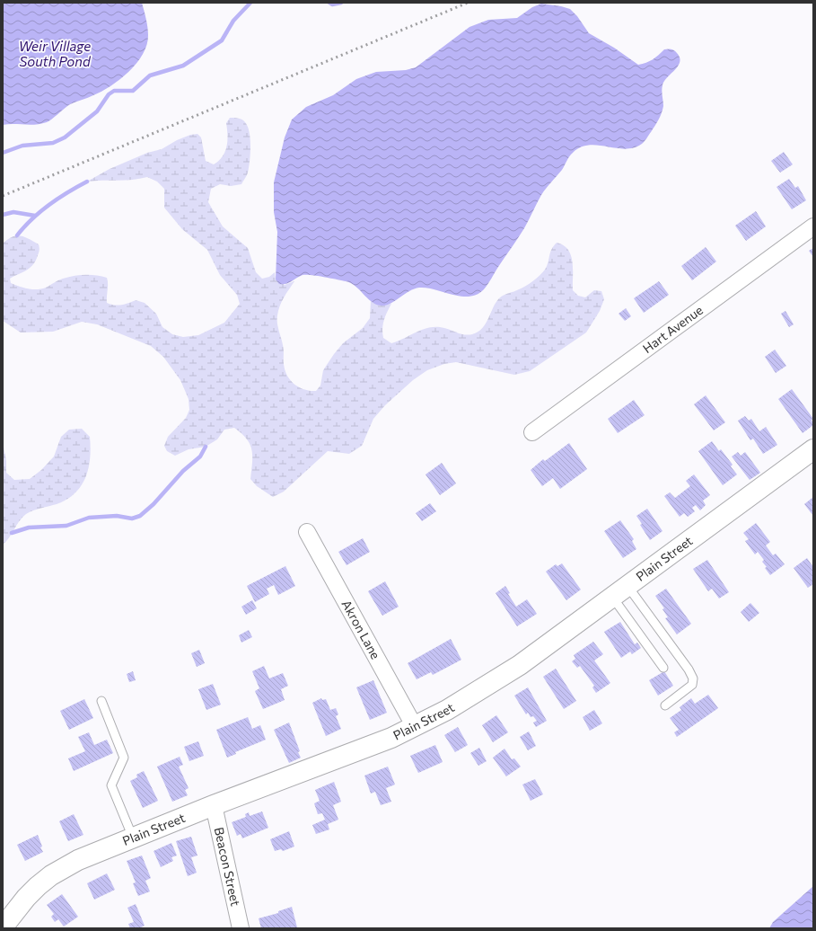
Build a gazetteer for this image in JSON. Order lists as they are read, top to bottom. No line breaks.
{"streets":{"main road":["Plain Street"],"street":["Hart Avenue","Akron Lane","Beacon Street"]},"crossings":[["Plain Street","Akron Lane"],["Plain Street","Beacon Street"]],"water":["Weir Village South Pond"]}
